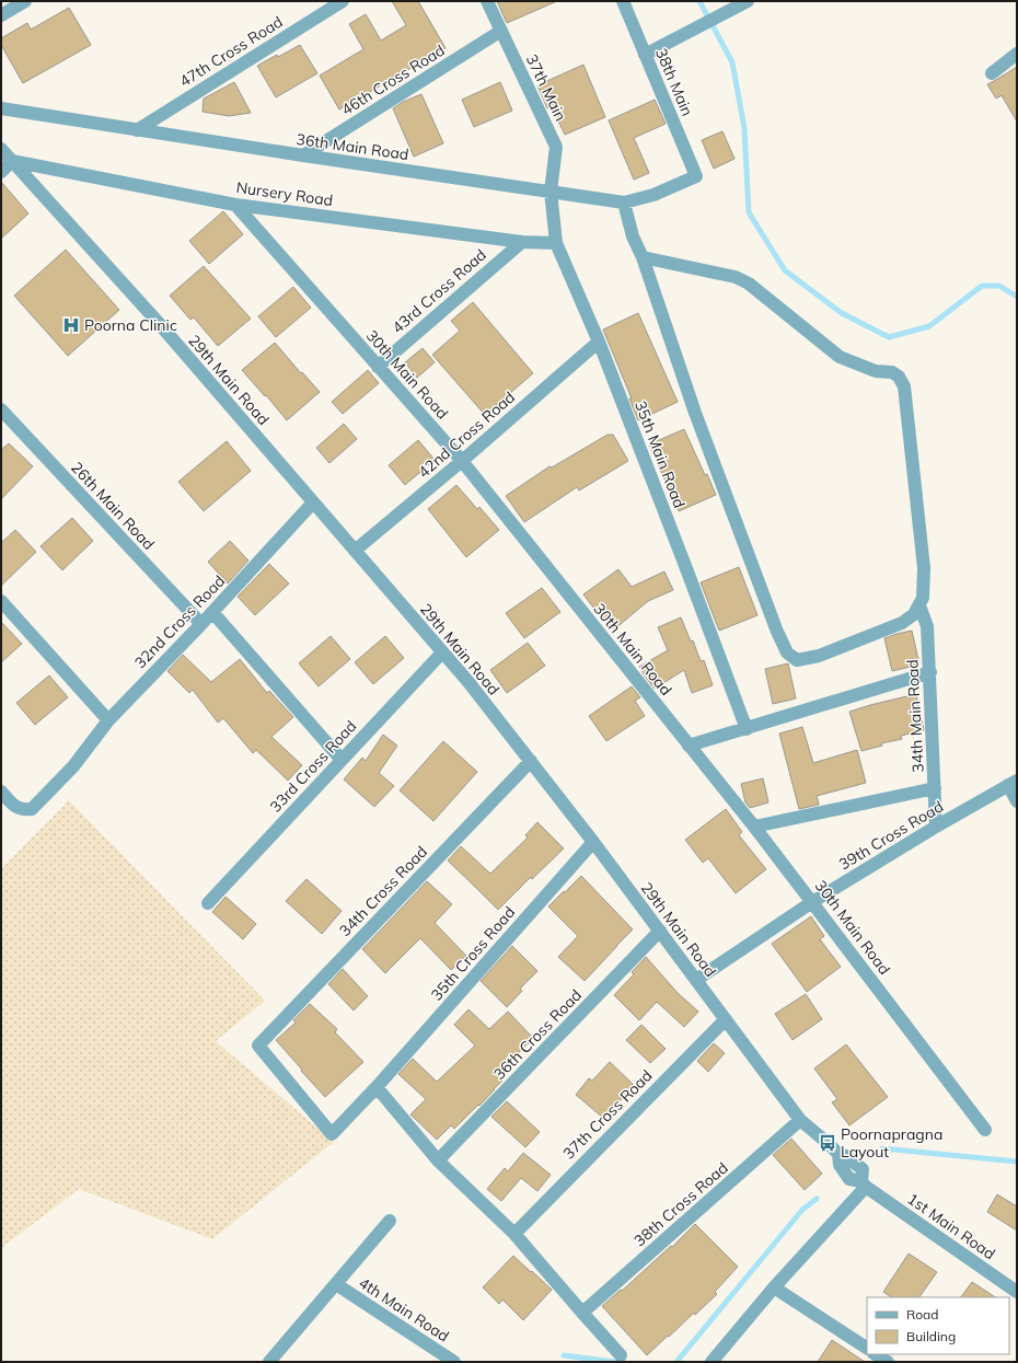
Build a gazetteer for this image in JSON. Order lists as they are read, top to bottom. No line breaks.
{"streets":{"street":["47th Cross Road","46th Cross Road","38th Main","37th Main","36th Main Road","Nursery Road","43rd Cross Road","30th Main Road","29th Main Road","42nd Cross Road","35th Main Road","26th Main Road","32nd Cross Road","34th Main Road","33rd Cross Road","39th Cross Road","34th Cross Road","35th Cross Road","36th Cross Road","37th Cross Road","38th Cross Road","1st Main Road","4th Main Road"]},"crossings":[["47th Cross Road","36th Main Road"],["46th Cross Road","37th Main"],["46th Cross Road","36th Main Road"],["38th Main","36th Main Road"],["37th Main","36th Main Road"],["37th Main","35th Main Road"],["36th Main Road","35th Main Road"],["Nursery Road","43rd Cross Road"],["Nursery Road","30th Main Road"],["Nursery Road","29th Main Road"],["Nursery Road","35th Main Road"],["43rd Cross Road","30th Main Road"],["30th Main Road","42nd Cross Road"],["30th Main Road","39th Cross Road"],["29th Main Road","42nd Cross Road"],["29th Main Road","32nd Cross Road"],["29th Main Road","33rd Cross Road"],["29th Main Road","39th Cross Road"],["29th Main Road","34th Cross Road"],["29th Main Road","35th Cross Road"],["29th Main Road","36th Cross Road"],["29th Main Road","37th Cross Road"],["29th Main Road","38th Cross Road"],["29th Main Road","1st Main Road"],["42nd Cross Road","35th Main Road"],["26th Main Road","32nd Cross Road"],["34th Main Road","39th Cross Road"],["34th Cross Road","35th Cross Road"]],"places":{"hospital":["Poorna Clinic"],"bus stop":["Poornapragna Layout"]},"legend":["Road","Building"]}
